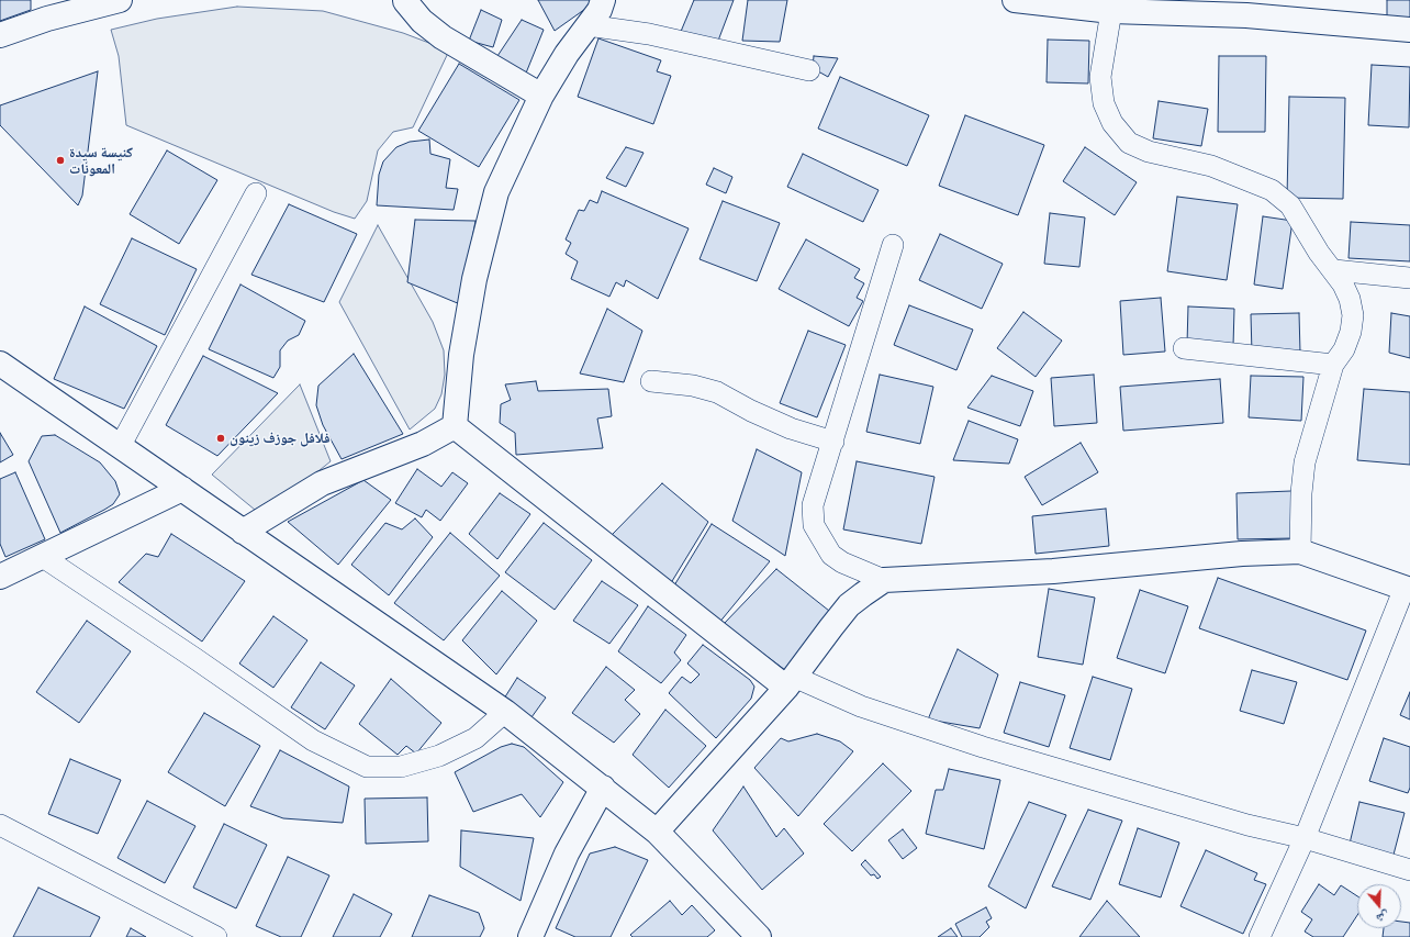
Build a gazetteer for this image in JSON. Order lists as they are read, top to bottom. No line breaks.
{"places":["كنيسة سيدة المعونات","فلافل جوزف زينون"],"north":"bottom"}
